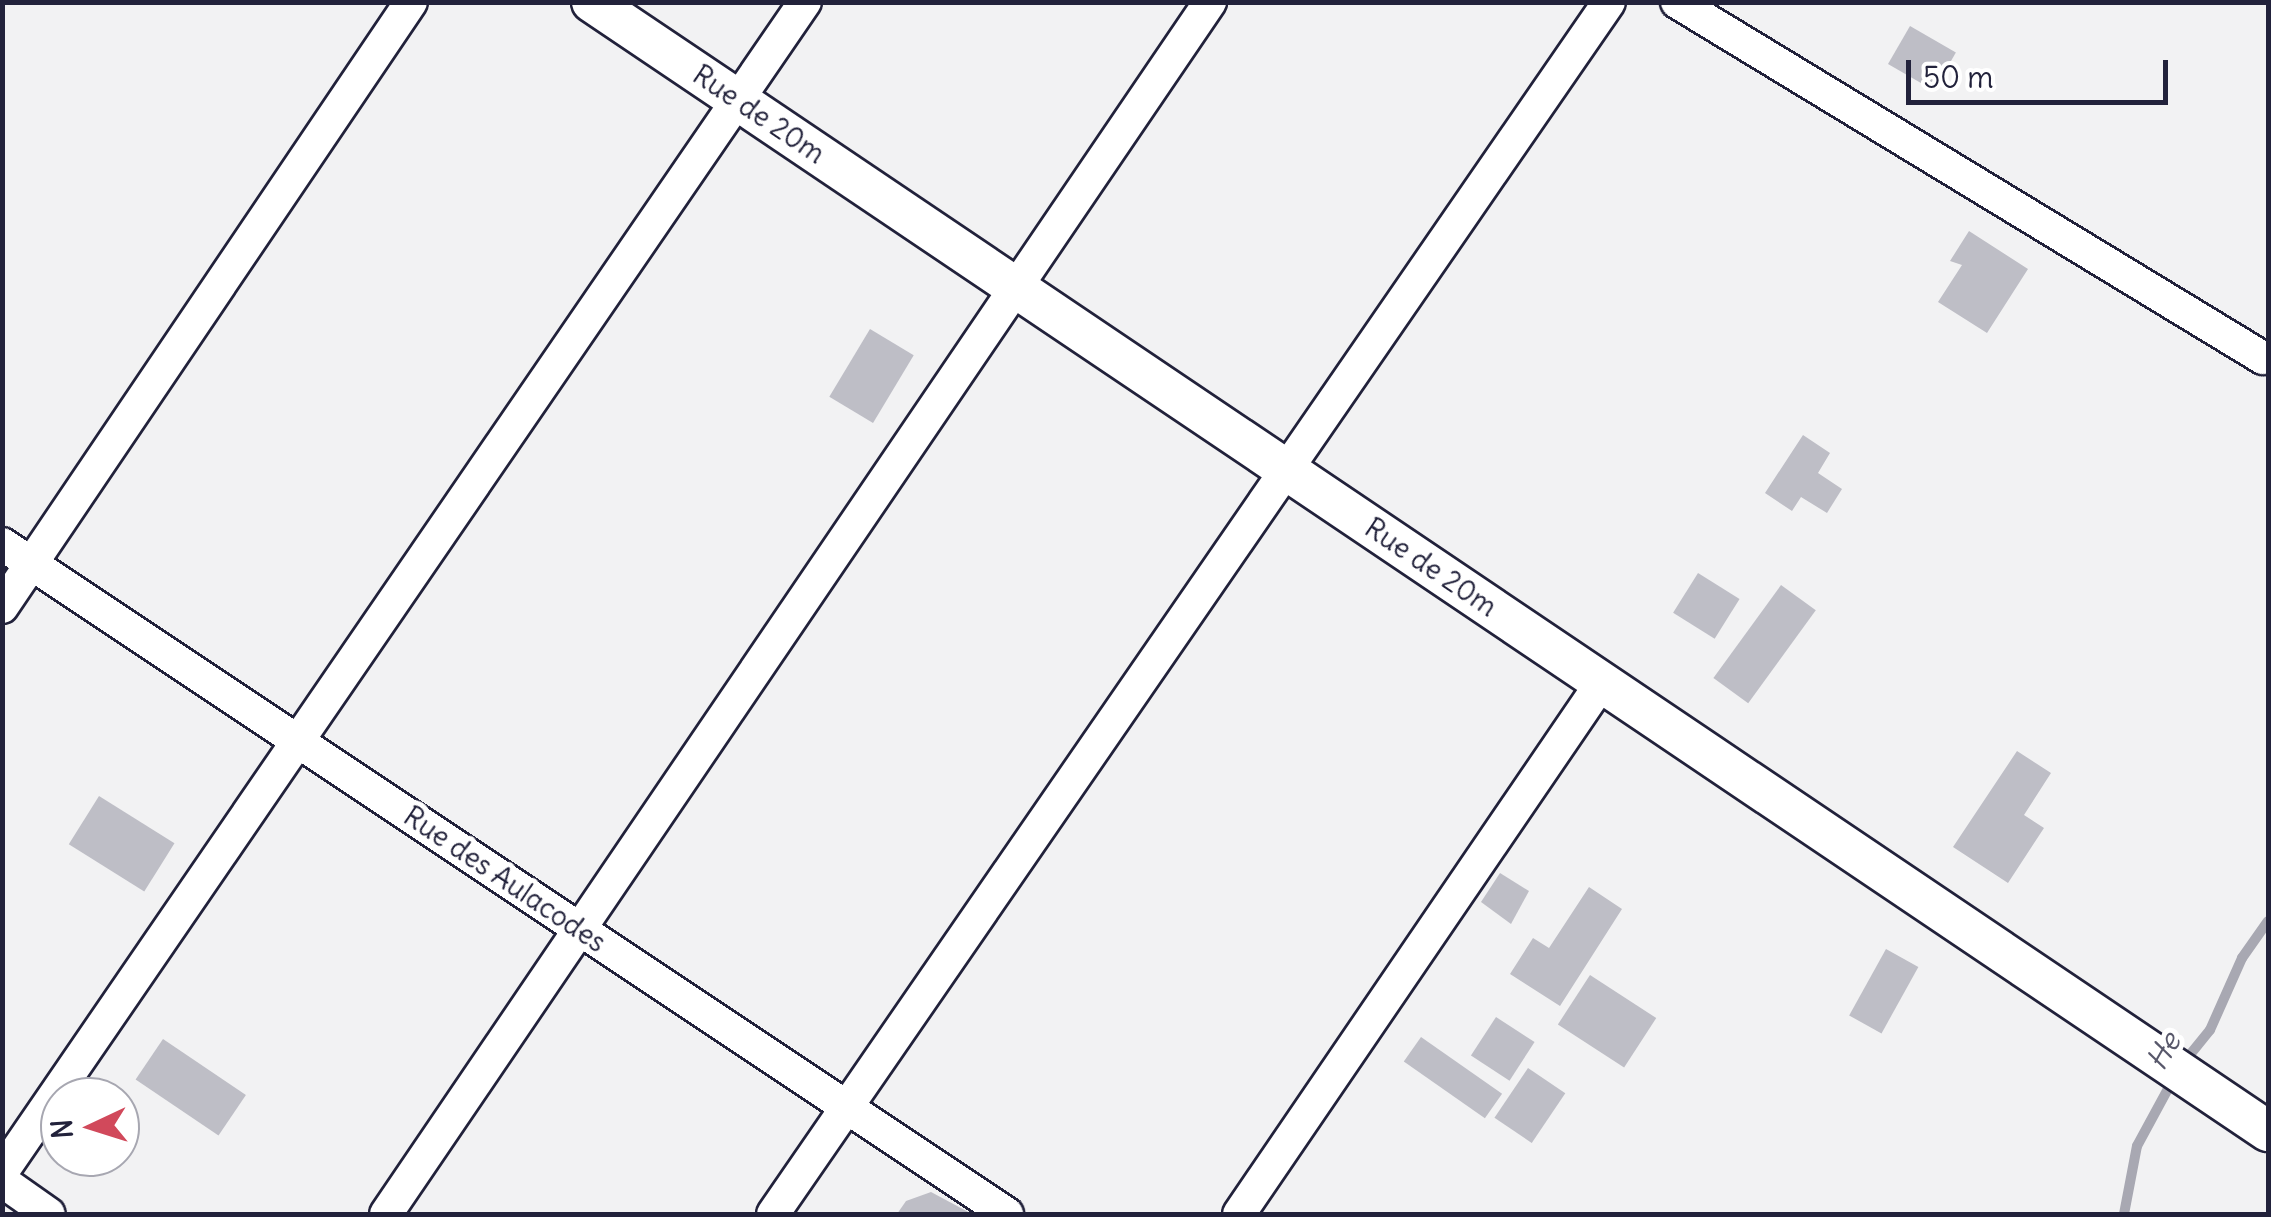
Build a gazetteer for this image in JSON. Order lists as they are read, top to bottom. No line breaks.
{"streets":{"street":["Rue de 20m","Rue des Aulacodes"]},"water":["He"],"scale_bar":"50 m","north":"left"}
